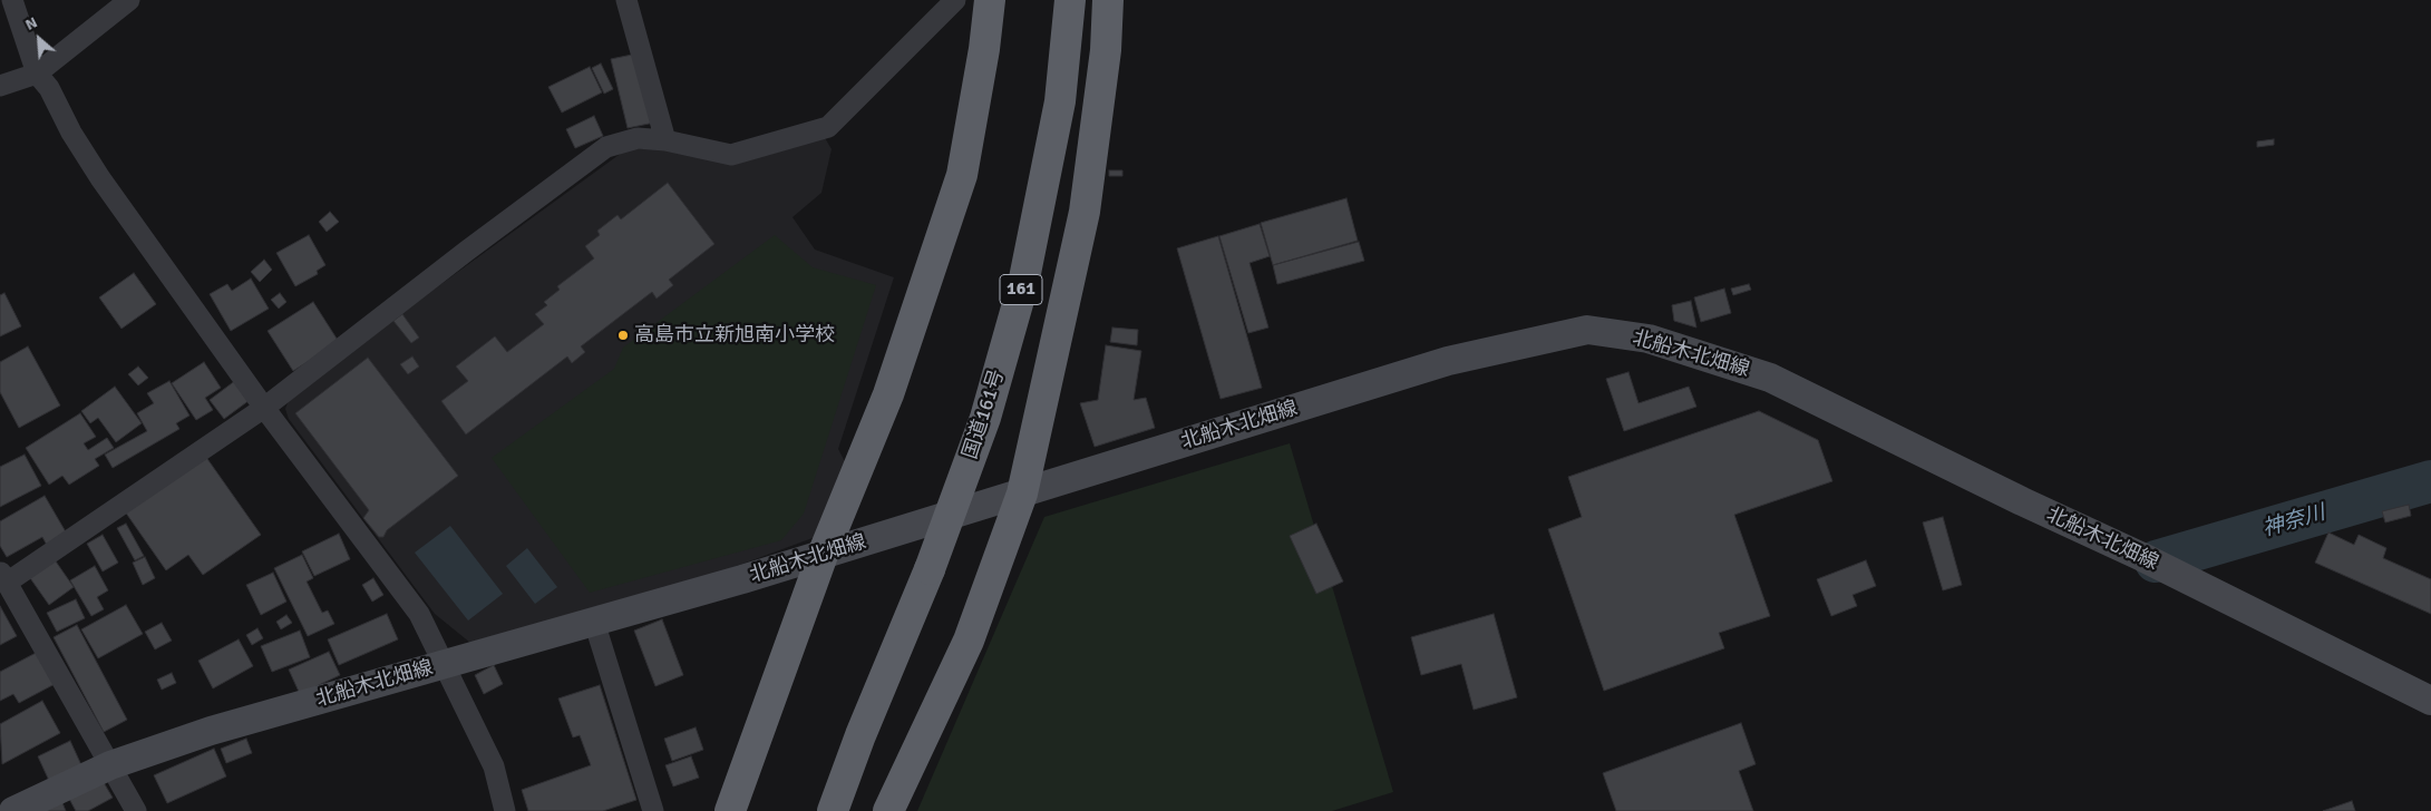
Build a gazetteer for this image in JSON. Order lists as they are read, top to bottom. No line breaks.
{"streets":{"highway":["161","国道161号"],"main road":["北船木北畑線"]},"water":["神奈川"],"places":["高島市立新旭南小学校"],"north":"top left"}
